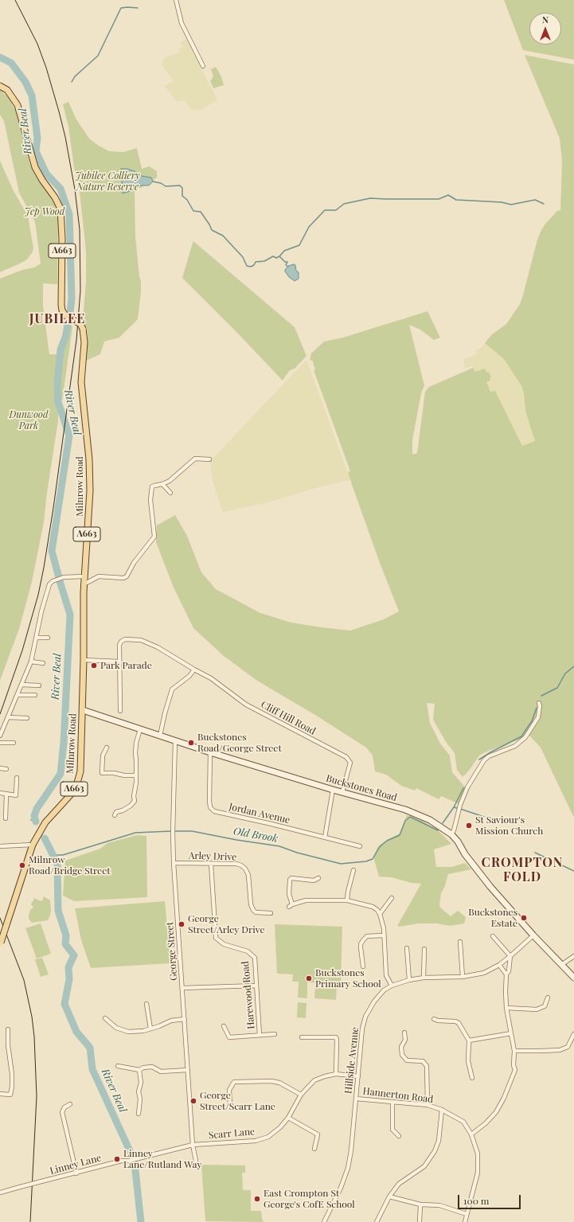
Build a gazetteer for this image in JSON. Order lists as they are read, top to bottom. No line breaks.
{"streets":{"main road":["A663","Milnrow Road","Buckstones Road"],"street":["Cliff Hill Road","Jordan Avenue","Arley Drive","George Street","Harewood Road","Hillside Avenue","Hannerton Road","Scarr Lane","Linney Lane"]},"crossings":[["Milnrow Road","Buckstones Road"],["Cliff Hill Road","Buckstones Road"],["Buckstones Road","Jordan Avenue"],["Buckstones Road","George Street"],["Buckstones Road","Hillside Avenue"],["Arley Drive","George Street"],["Arley Drive","Harewood Road"],["George Street","Scarr Lane"],["George Street","Linney Lane"],["Hillside Avenue","Hannerton Road"],["Hillside Avenue","Scarr Lane"],["Scarr Lane","Linney Lane"]],"districts":["JUBILEE","CROMPTON FOLD"],"water":["River Beal","Old Brook"],"parks":["Jubilee Colliery Nature Reserve","Jep Wood","Dunwood Park"],"places":["Park Parade","Buckstones Road/George Street","St Saviour's Mission Church","Milnrow Road/Bridge Street","Buckstones Estate","George Street/Arley Drive","Buckstones Primary School","George Street/Scarr Lane","Linney Lane/Rutland Way","East Crompton St George's CofE School"],"scale_bar":"100 m","north":"top"}
